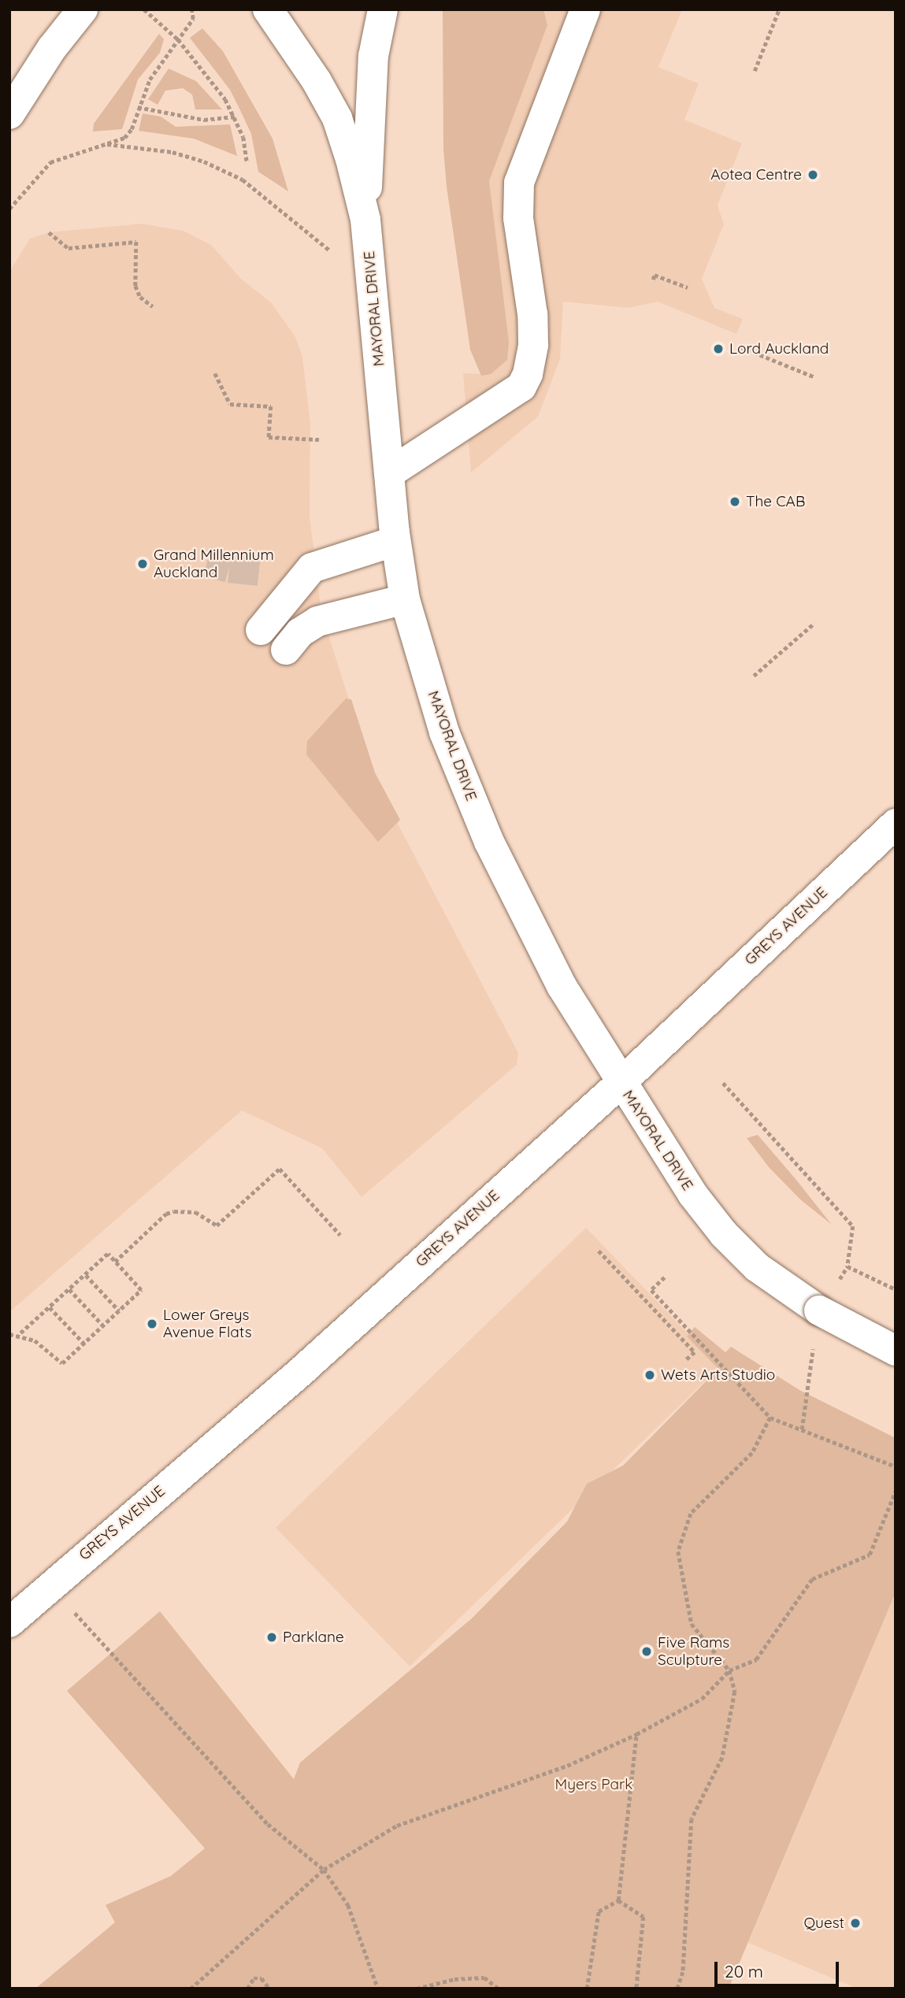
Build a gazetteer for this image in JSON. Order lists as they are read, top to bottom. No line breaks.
{"streets":{"main road":["MAYORAL DRIVE","GREYS AVENUE"]},"crossings":[["MAYORAL DRIVE","GREYS AVENUE"]],"parks":["Myers Park"],"places":["Aotea Centre","Lord Auckland","The CAB","Grand Millennium Auckland","Lower Greys Avenue Flats","Wets Arts Studio","Parklane","Five Rams Sculpture","Quest"],"scale_bar":"20 m"}
